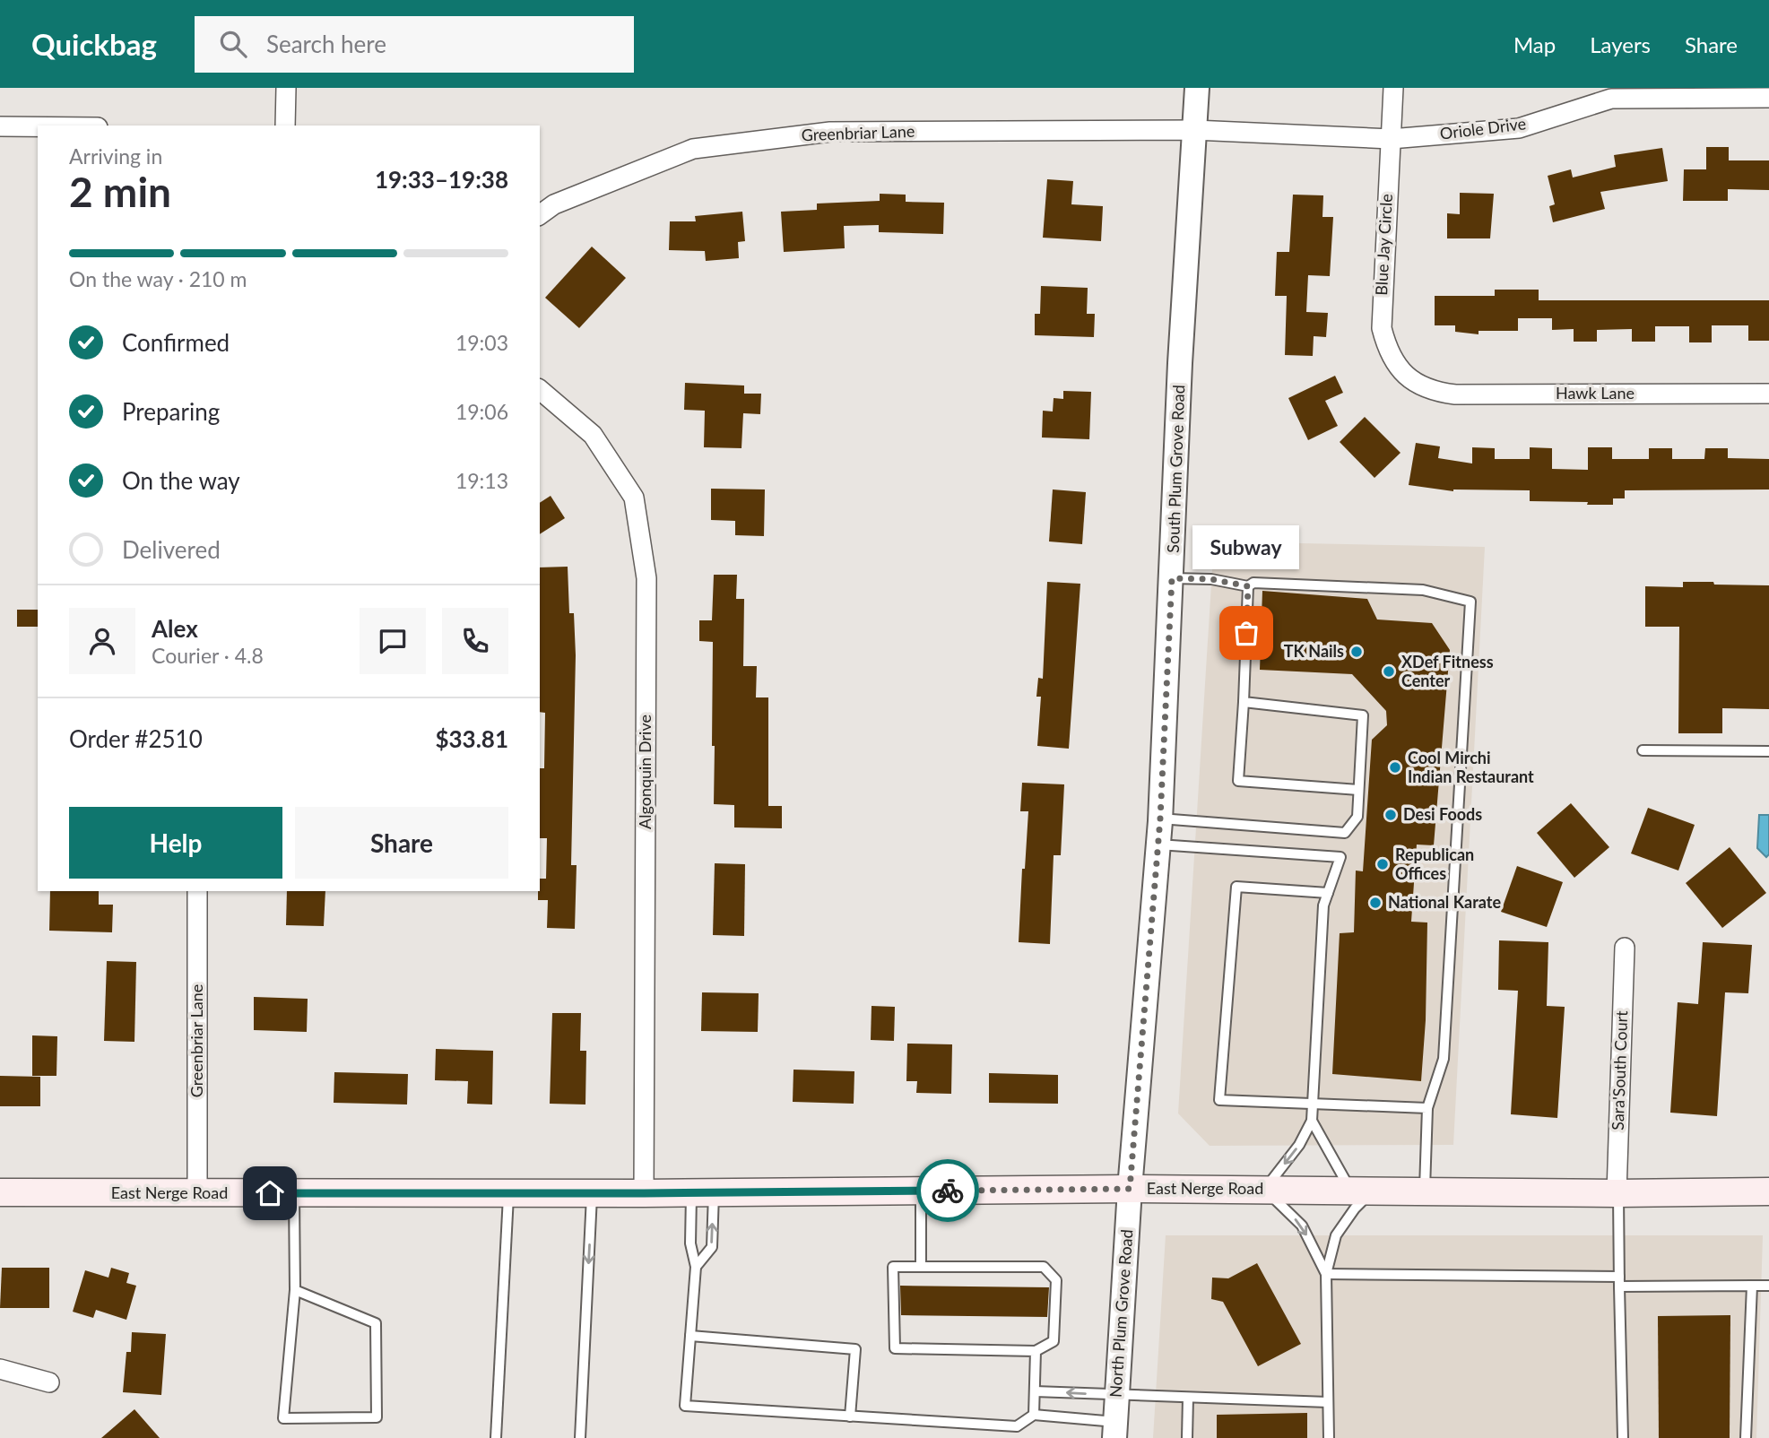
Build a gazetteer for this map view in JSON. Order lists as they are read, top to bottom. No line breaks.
{"streets":{"main road":["East Nerge Road"],"street":["Oriole Drive","Greenbriar Lane","Blue Jay Circle","Hawk Lane","South Plum Grove Road","Algonquin Drive","Sara'South Court","North Plum Grove Road"]},"crossings":[["Oriole Drive","Greenbriar Lane"],["Oriole Drive","Blue Jay Circle"],["Oriole Drive","South Plum Grove Road"],["Greenbriar Lane","South Plum Grove Road"],["Greenbriar Lane","East Nerge Road"],["Blue Jay Circle","Hawk Lane"],["South Plum Grove Road","East Nerge Road"],["South Plum Grove Road","North Plum Grove Road"],["Algonquin Drive","East Nerge Road"],["Sara'South Court","East Nerge Road"],["East Nerge Road","North Plum Grove Road"]],"places":["Subway","TK Nails","XDef Fitness Center","Cool Mirchi Indian Restaurant","Desi Foods","Republican Offices","National Karate"],"page":{"header":"Quickbag","search":"Search here","nav":["Map","Layers","Share"],"heading":["2 min","Arriving in","19:33–19:38"],"panel":["Alex","Courier · 4.8","Order #2510","$33.81"],"bar":"On the way · 210 m","list":[["Confirmed","19:03"],["Preparing","19:06"],["On the way","19:13"],"Delivered"],"bubble":"Subway","buttons":["Help","Share"]}}
